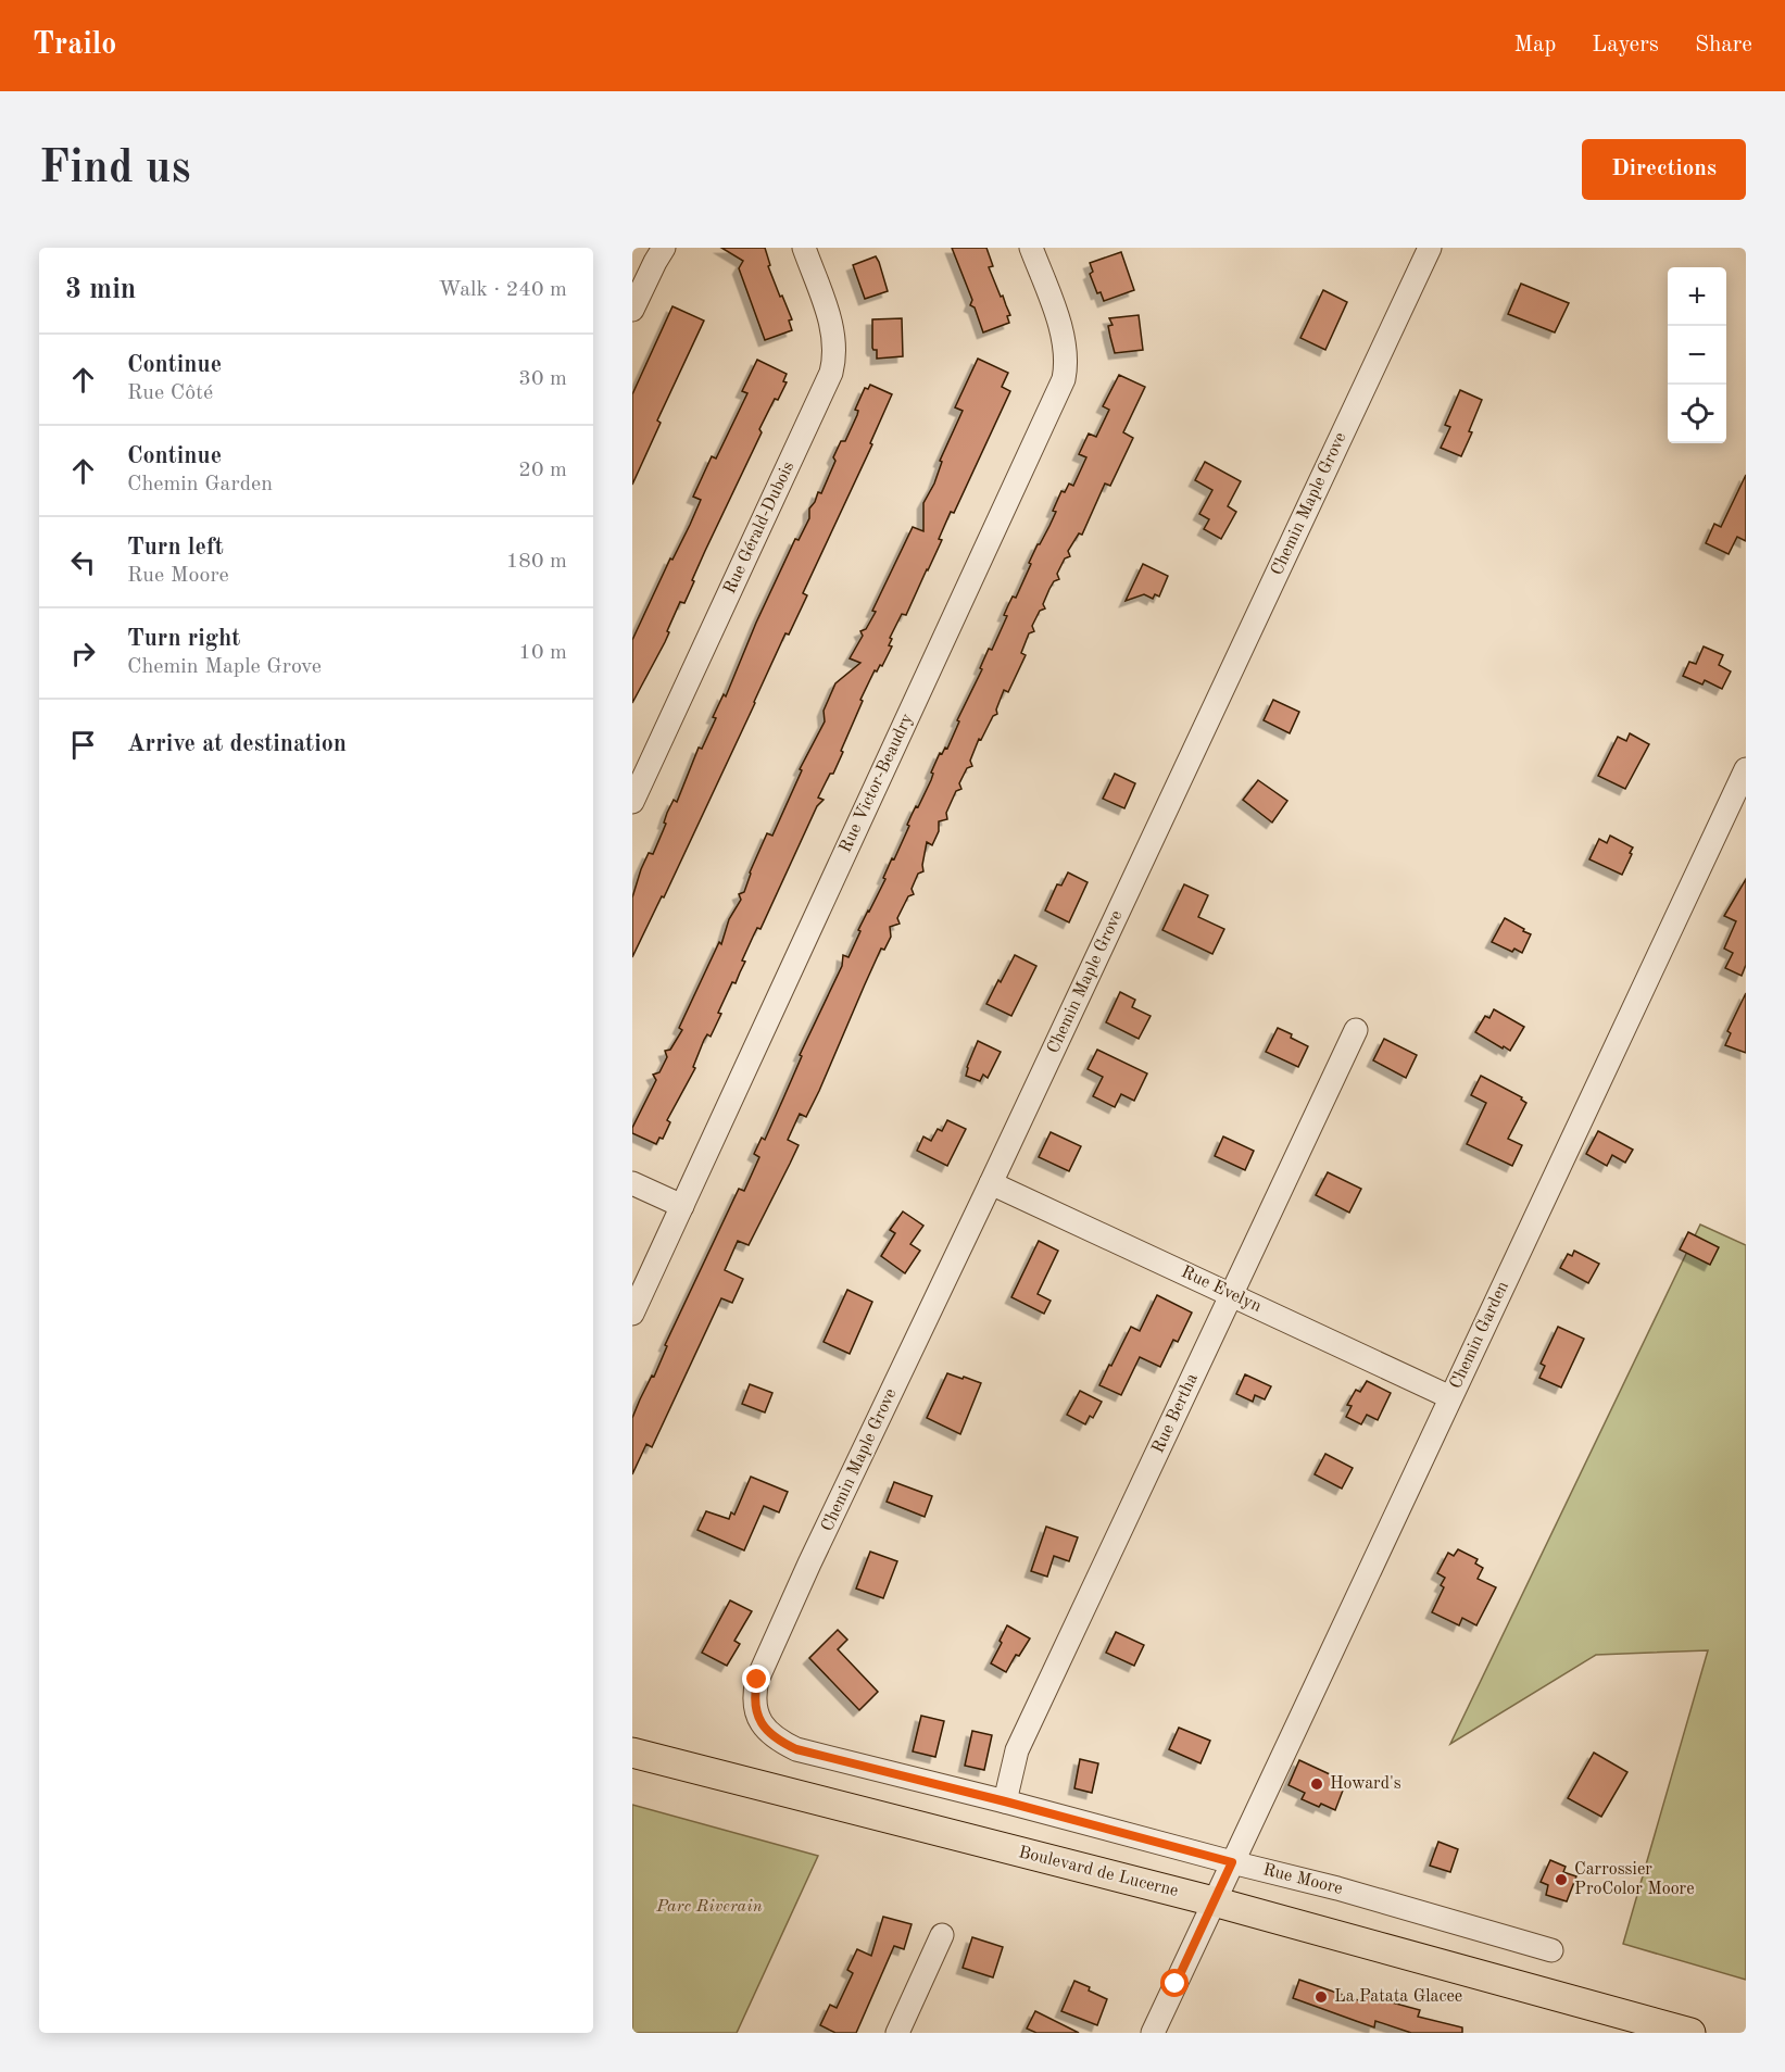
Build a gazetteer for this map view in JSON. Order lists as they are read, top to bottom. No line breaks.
{"streets":{"main road":["Boulevard de Lucerne"],"street":["Chemin Maple Grove","Rue Gérald-Dubois","Rue Victor-Beaudry","Rue Evelyn","Chemin Garden","Rue Bertha","Rue Moore"]},"crossings":[["Chemin Maple Grove","Rue Evelyn"],["Chemin Maple Grove","Rue Moore"],["Rue Evelyn","Chemin Garden"],["Rue Evelyn","Rue Bertha"],["Chemin Garden","Boulevard de Lucerne"],["Chemin Garden","Rue Moore"],["Rue Bertha","Rue Moore"]],"parks":["Parc Riverain"],"places":["Howard's","Carrossier ProColor Moore","La Patata Glacee"],"page":{"header":"Trailo","nav":["Map","Layers","Share"],"buttons":"Directions","title":"Find us","heading":["3 min","Walk · 240 m"],"map_buttons":["+","−"],"list":[["Continue","Rue Côté","30 m"],["Continue","Chemin Garden","20 m"],["Turn left","Rue Moore","180 m"],["Turn right","Chemin Maple Grove","10 m"],"Arrive at destination"]}}
